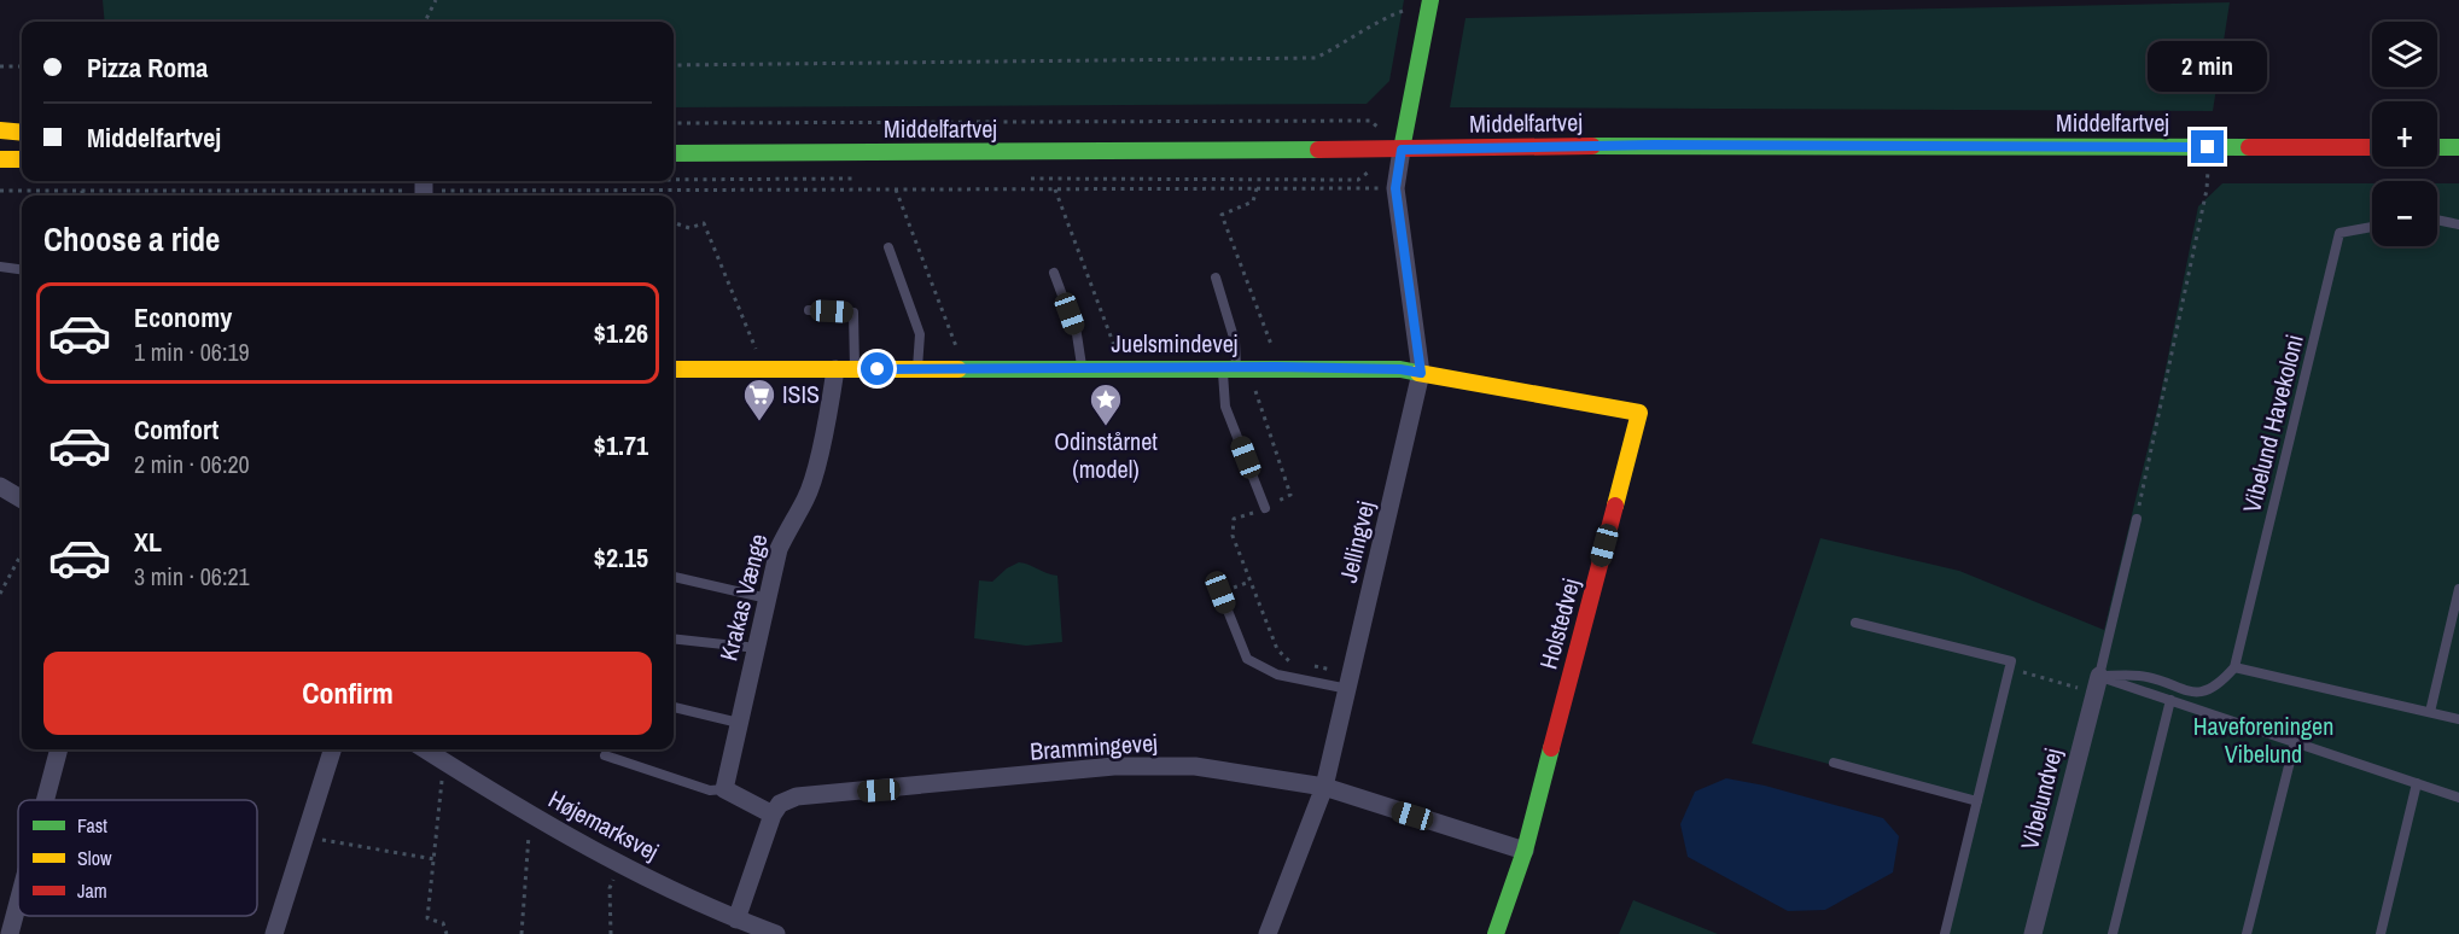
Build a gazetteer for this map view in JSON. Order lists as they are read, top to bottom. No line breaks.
{"streets":{"main road":["Middelfartvej","Juelsmindevej","Holstedvej"],"street":["Jellingvej","Krakas Vænge","Brammingevej","Vibelundvej","Højemarksvej"],"lane":["Vibelund Havekoloni"]},"crossings":[["Middelfartvej","Jellingvej"],["Juelsmindevej","Jellingvej"],["Juelsmindevej","Krakas Vænge"],["Juelsmindevej","Holstedvej"],["Jellingvej","Holstedvej"],["Jellingvej","Brammingevej"],["Holstedvej","Brammingevej"]],"parks":["Haveforeningen Vibelund"],"places":{"supermarket":["ISIS"],"place":["Odinstårnet (model)"]},"legend":["Fast","Slow","Jam"],"page":{"map_buttons":["+","−"],"banner":["Pizza Roma","Middelfartvej"],"bubble":"2 min","heading":"Choose a ride","list":[{"name":"Economy","note":"1 min · 06:19","value":"$1.26"},{"name":"Comfort","note":"2 min · 06:20","value":"$1.71"},{"name":"XL","note":"3 min · 06:21","value":"$2.15"}],"buttons":"Confirm"}}
